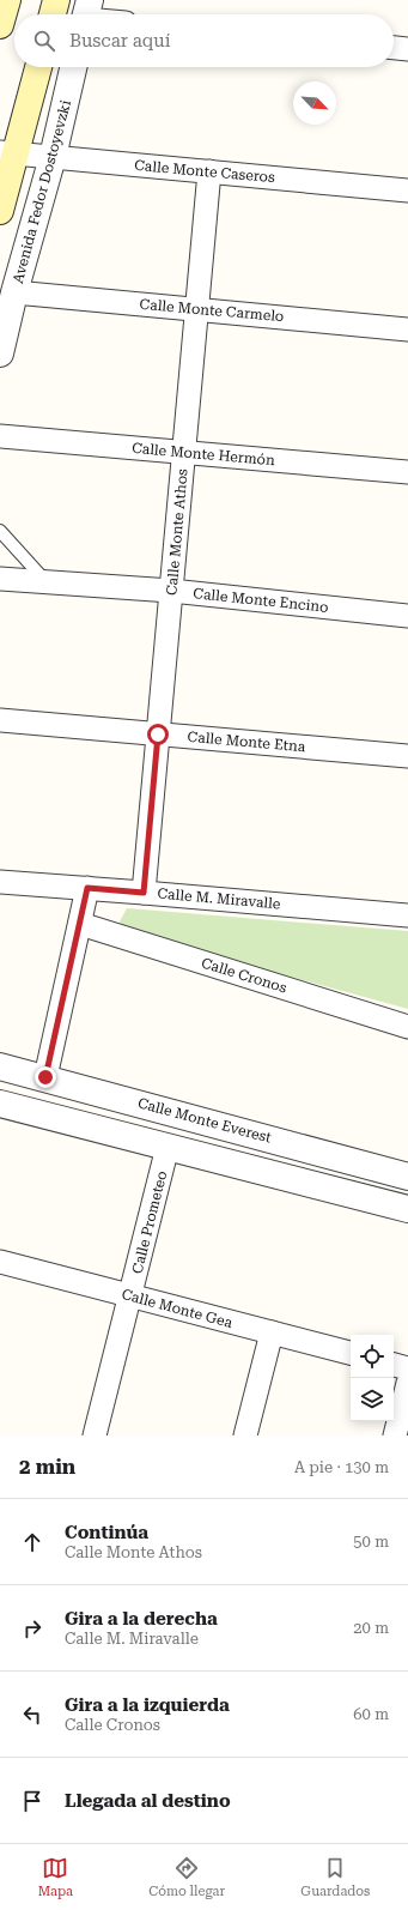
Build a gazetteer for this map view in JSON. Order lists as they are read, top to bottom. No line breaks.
{"streets":{"street":["Calle Monte Caseros","Avenida Fedor Dostoyevzki","Calle Monte Carmelo","Calle Monte Hermón","Calle Monte Athos","Calle Monte Encino","Calle Monte Etna","Calle M. Miravalle","Calle Cronos","Calle Monte Everest","Calle Prometeo","Calle Monte Gea"]},"crossings":[["Calle Monte Caseros","Avenida Fedor Dostoyevzki"],["Calle Monte Caseros","Calle Monte Athos"],["Avenida Fedor Dostoyevzki","Calle Monte Carmelo"],["Calle Monte Carmelo","Calle Monte Athos"],["Calle Monte Hermón","Calle Monte Athos"],["Calle Monte Athos","Calle Monte Encino"],["Calle Monte Athos","Calle Monte Etna"],["Calle Monte Athos","Calle M. Miravalle"],["Calle Prometeo","Calle Monte Gea"]],"north":"bottom right","page":{"search":"Buscar aquí","heading":["2 min","A pie · 130 m"],"list":[["Continúa","Calle Monte Athos","50 m"],["Gira a la derecha","Calle M. Miravalle","20 m"],["Gira a la izquierda","Calle Cronos","60 m"],"Llegada al destino"],"nav":["Mapa","Cómo llegar","Guardados"]}}
